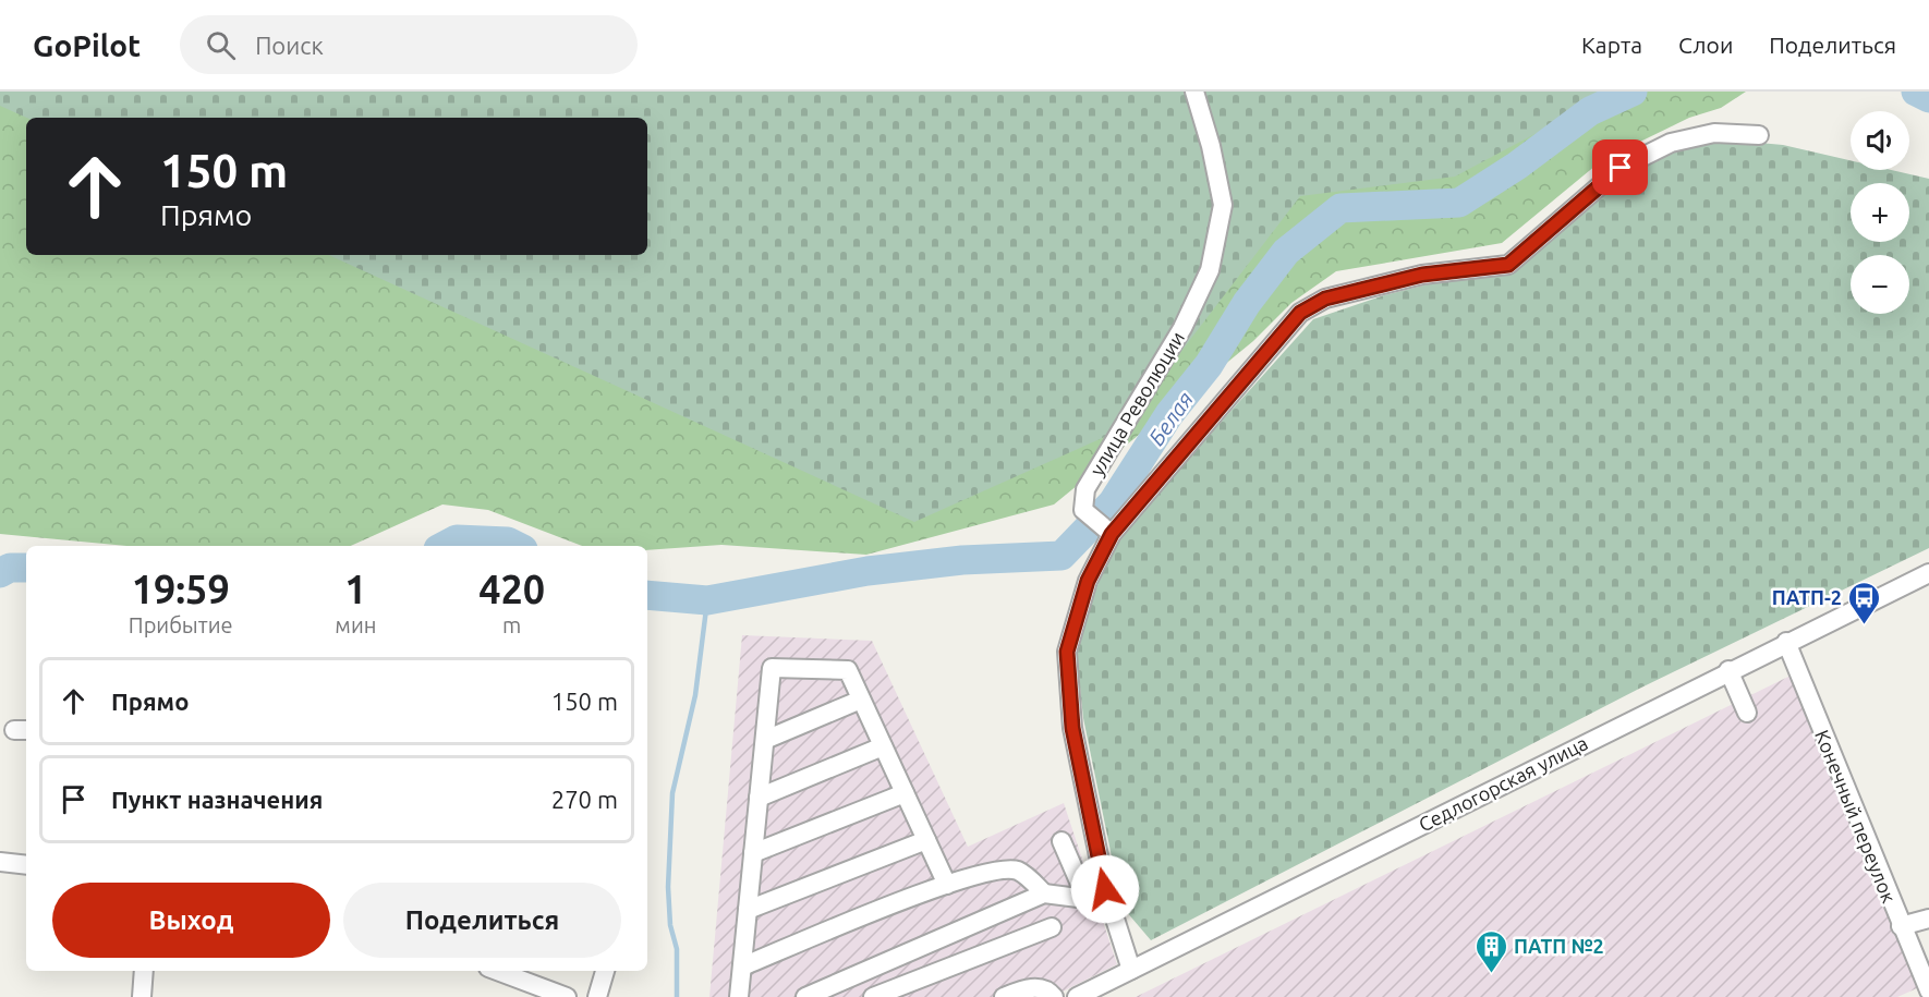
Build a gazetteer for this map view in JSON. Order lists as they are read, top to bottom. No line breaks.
{"streets":{"street":["улица Революции","Седлогорская улица","Конечный переулок"]},"crossings":[["Седлогорская улица","Конечный переулок"]],"water":["Белая"],"places":{"bus stop":["ПАТП-2"],"building":["ПАТП №2"]},"page":{"header":"GoPilot","search":"Поиск","nav":["Карта","Слои","Поделиться"],"map_buttons":["+","−"],"turn":["150 m","Прямо"],"eta":["19:59","Прибытие","1","мин","420","m"],"list":[{"name":"Прямо","value":"150 m"},{"name":"Пункт назначения","value":"270 m"}],"buttons":["Выход","Поделиться"]}}
